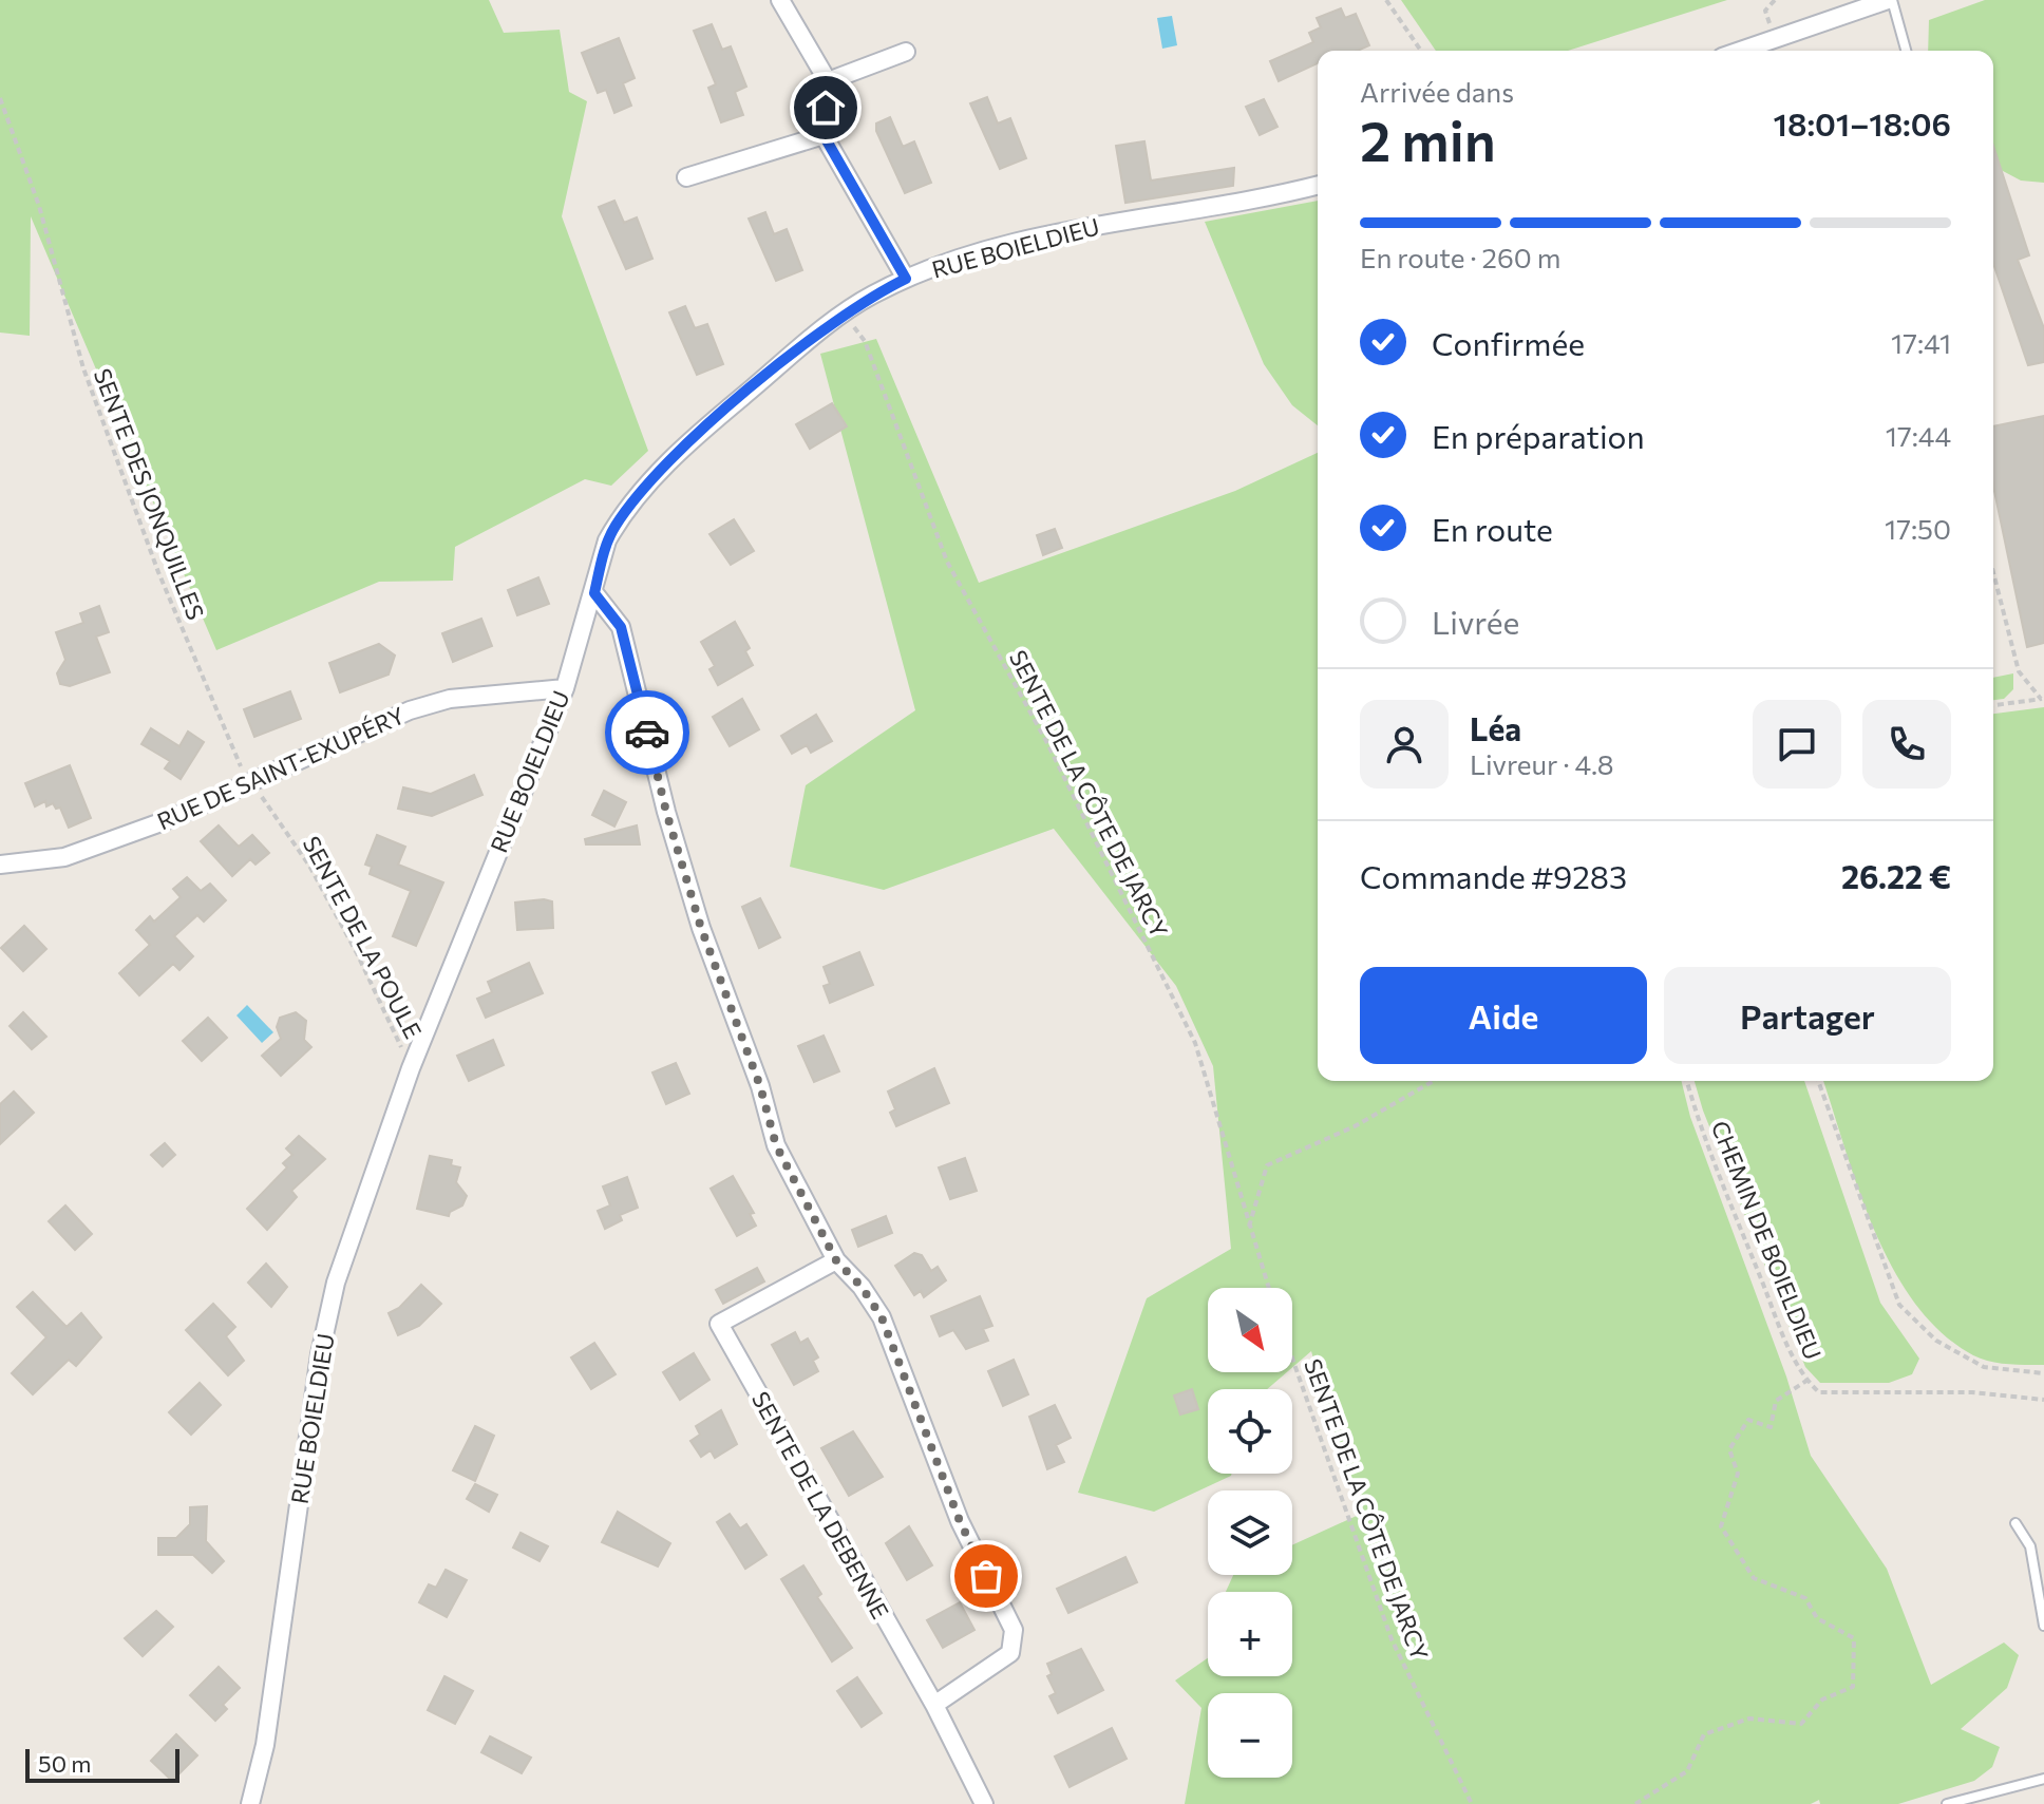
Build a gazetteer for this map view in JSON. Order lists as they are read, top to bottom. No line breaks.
{"streets":{"street":["RUE BOIELDIEU","RUE DE SAINT-EXUPÉRY","SENTE DE LA DEBENNE"],"path":["SENTE DES JONQUILLES","SENTE DE LA CÔTE DE JARCY","SENTE DE LA POULE","CHEMIN DE BOIELDIEU"]},"crossings":[["RUE BOIELDIEU","RUE DE SAINT-EXUPÉRY"],["RUE BOIELDIEU","SENTE DE LA CÔTE DE JARCY"],["RUE BOIELDIEU","SENTE DE LA POULE"],["SENTE DES JONQUILLES","RUE DE SAINT-EXUPÉRY"],["SENTE DES JONQUILLES","SENTE DE LA POULE"],["RUE DE SAINT-EXUPÉRY","SENTE DE LA POULE"]],"scale_bar":"50 m","north":"bottom right","page":{"heading":["2 min","Arrivée dans","18:01–18:06"],"panel":["Léa","Livreur · 4.8","Commande #9283","26.22 €"],"bar":"En route · 260 m","list":[["Confirmée","17:41"],["En préparation","17:44"],["En route","17:50"],"Livrée"],"buttons":["Aide","Partager"],"map_buttons":["+","−"],"scale":"50 m"}}
